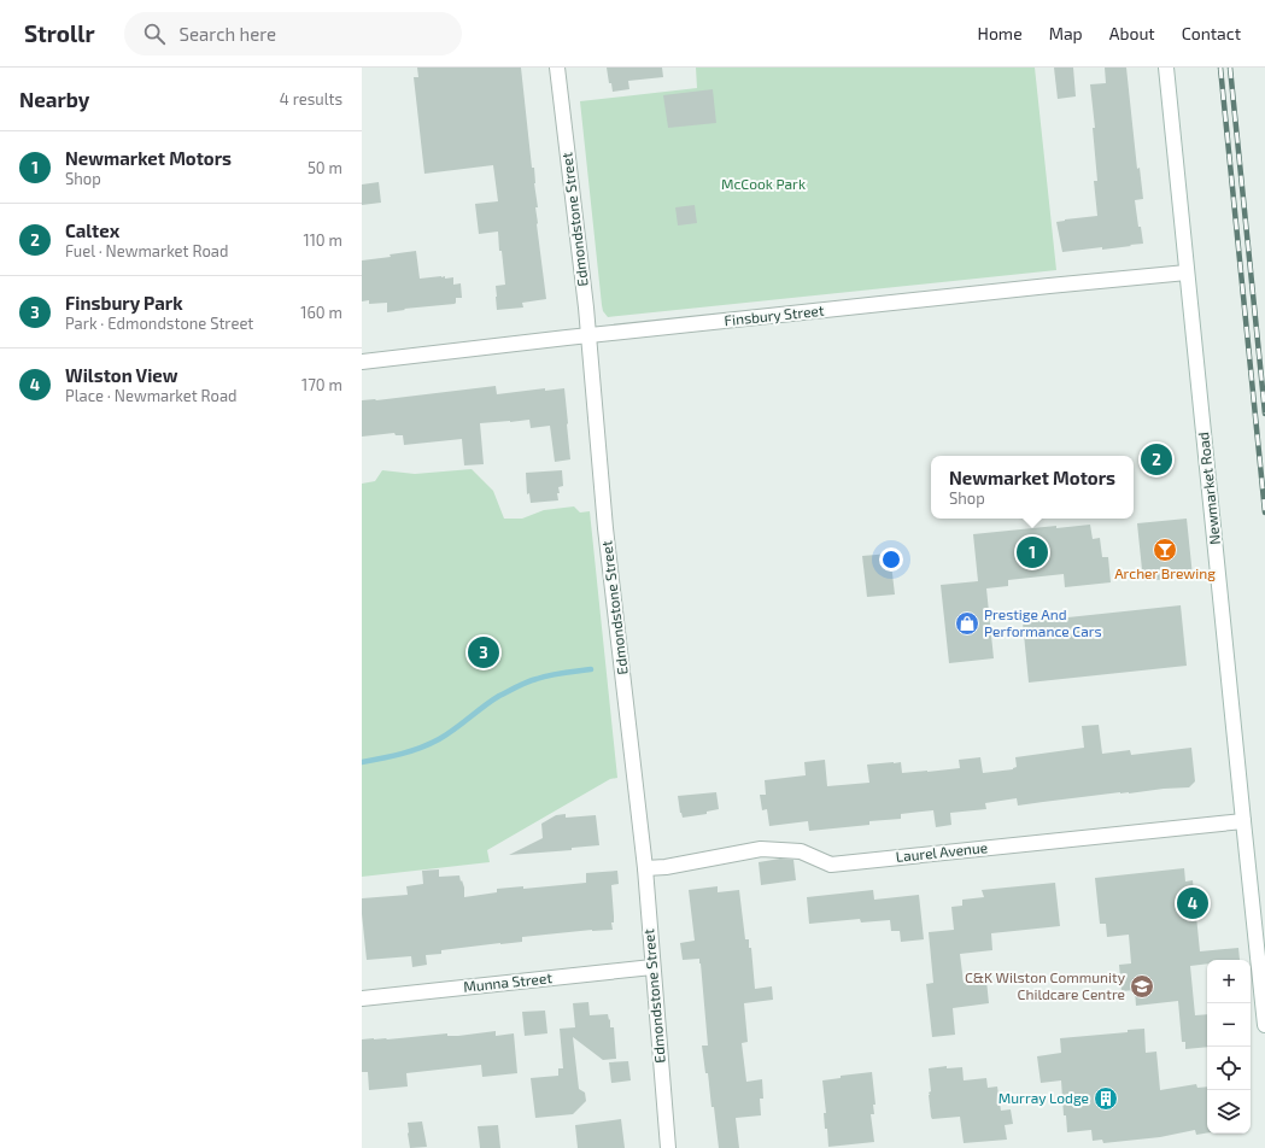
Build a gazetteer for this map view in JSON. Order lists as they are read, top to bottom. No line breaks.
{"streets":{"street":["Edmondstone Street","Finsbury Street","Newmarket Road","Laurel Avenue","Munna Street"]},"crossings":[["Edmondstone Street","Finsbury Street"],["Edmondstone Street","Laurel Avenue"],["Edmondstone Street","Munna Street"],["Finsbury Street","Newmarket Road"],["Newmarket Road","Laurel Avenue"]],"parks":["McCook Park"],"places":{"bar":["Archer Brewing"],"shop":["Prestige And Performance Cars"],"school or university":["C&K Wilston Community Childcare Centre"],"building":["Murray Lodge"]},"page":{"header":"Strollr","search":"Search here","nav":["Home","Map","About","Contact"],"heading":["Nearby","4 results"],"list":[{"mark":"1","name":"Newmarket Motors","note":"Shop","value":"50 m"},{"mark":"2","name":"Caltex","note":"Fuel · Newmarket Road","value":"110 m"},{"mark":"3","name":"Finsbury Park","note":"Park · Edmondstone Street","value":"160 m"},{"mark":"4","name":"Wilston View","note":"Place · Newmarket Road","value":"170 m"}],"pins":["2","1","3","4"],"popup":["Newmarket Motors","Shop"],"map_buttons":["+","−"]}}
